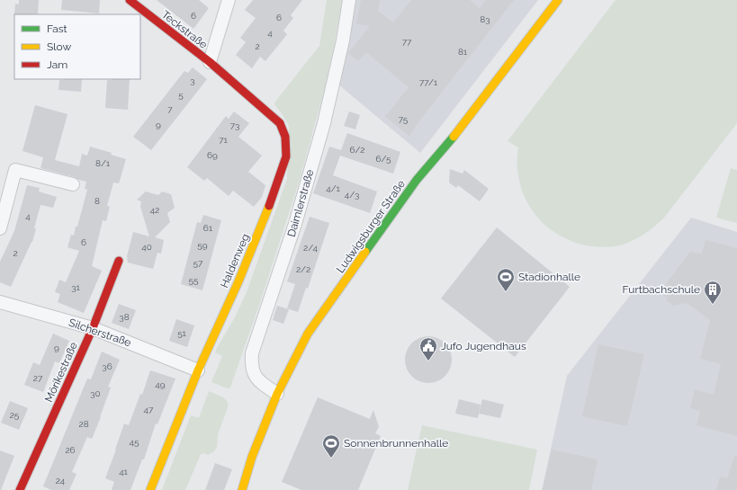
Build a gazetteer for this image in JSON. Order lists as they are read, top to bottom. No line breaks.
{"streets":{"street":["Teckstraße","Daimlerstraße","Ludwigsburger Straße","Haldenweg","Silcherstraße","Mörikestraße"]},"crossings":[["Teckstraße","Haldenweg"],["Daimlerstraße","Ludwigsburger Straße"],["Haldenweg","Silcherstraße"],["Silcherstraße","Mörikestraße"]],"places":{"sports":["Stadionhalle","Sonnenbrunnenhalle"],"building":["Furtbachschule"],"public building":["Jufo Jugendhaus"]},"house_numbers":["6","6","83","4","77","2","81","3","77/1","5","7","75","9","73","71","6/2","69","6/5","8/1","4/1","4/3","8","42","4","61","6","59","40","2/4","2","57","2/2","55","31","38","51","9","36","27","49","30","47","25","28","45","26","41","24"],"legend":["Fast","Slow","Jam"]}
